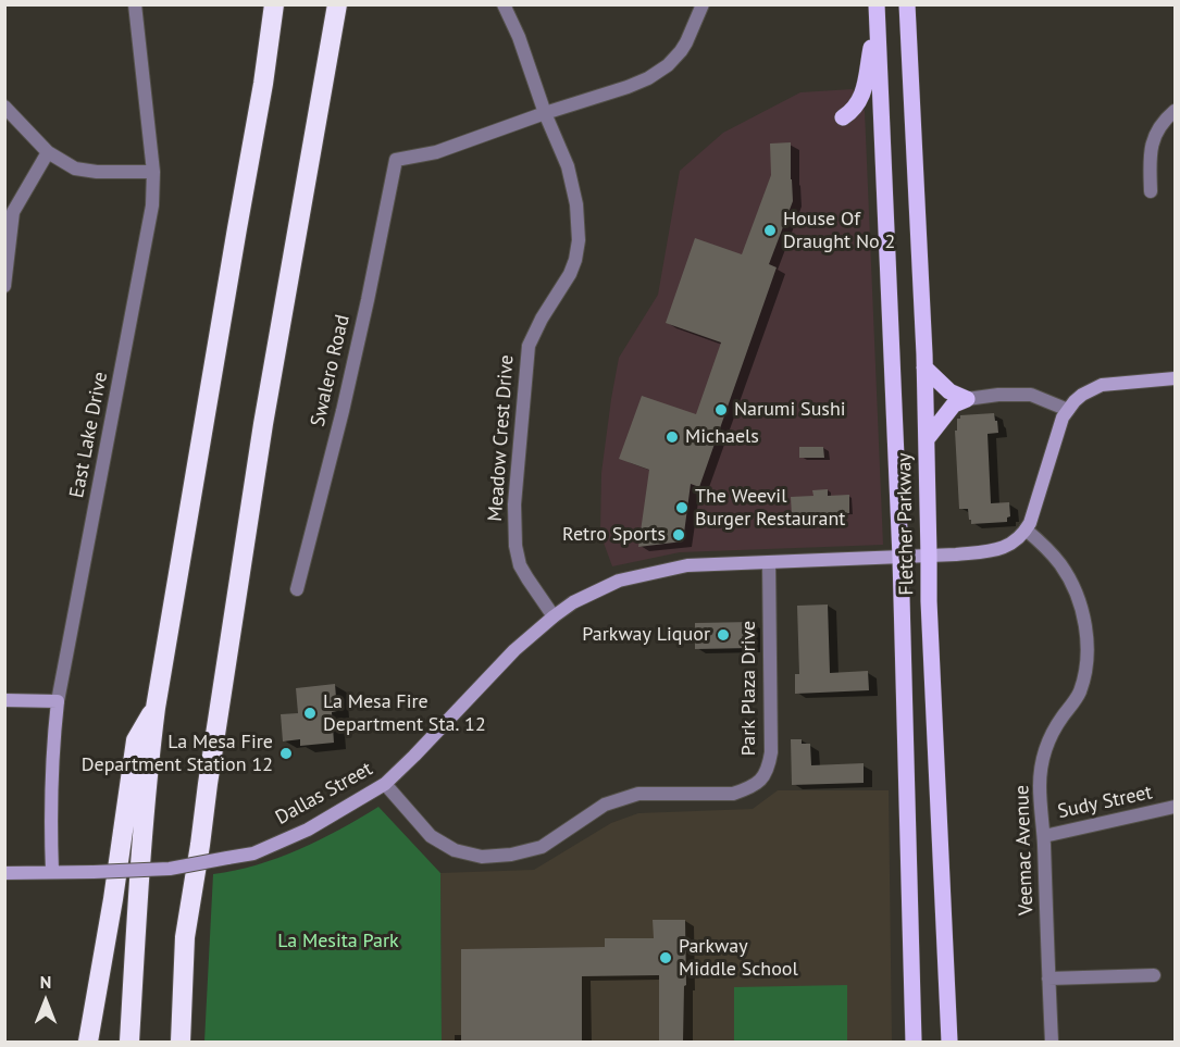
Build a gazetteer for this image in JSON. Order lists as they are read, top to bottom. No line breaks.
{"streets":{"main road":["Fletcher Parkway"],"street":["Swalero Road","East Lake Drive","Meadow Crest Drive","Park Plaza Drive","Dallas Street","Sudy Street","Veemac Avenue"]},"crossings":[["Swalero Road","Meadow Crest Drive"],["East Lake Drive","Dallas Street"],["Meadow Crest Drive","Dallas Street"],["Fletcher Parkway","Dallas Street"],["Park Plaza Drive","Dallas Street"],["Dallas Street","Veemac Avenue"],["Sudy Street","Veemac Avenue"]],"parks":["La Mesita Park"],"places":["House Of Draught No 2","Narumi Sushi","Michaels","The Weevil Burger Restaurant","Retro Sports","Parkway Liquor","La Mesa Fire Department Sta. 12","La Mesa Fire Department Station 12","Parkway Middle School"],"north":"top"}
